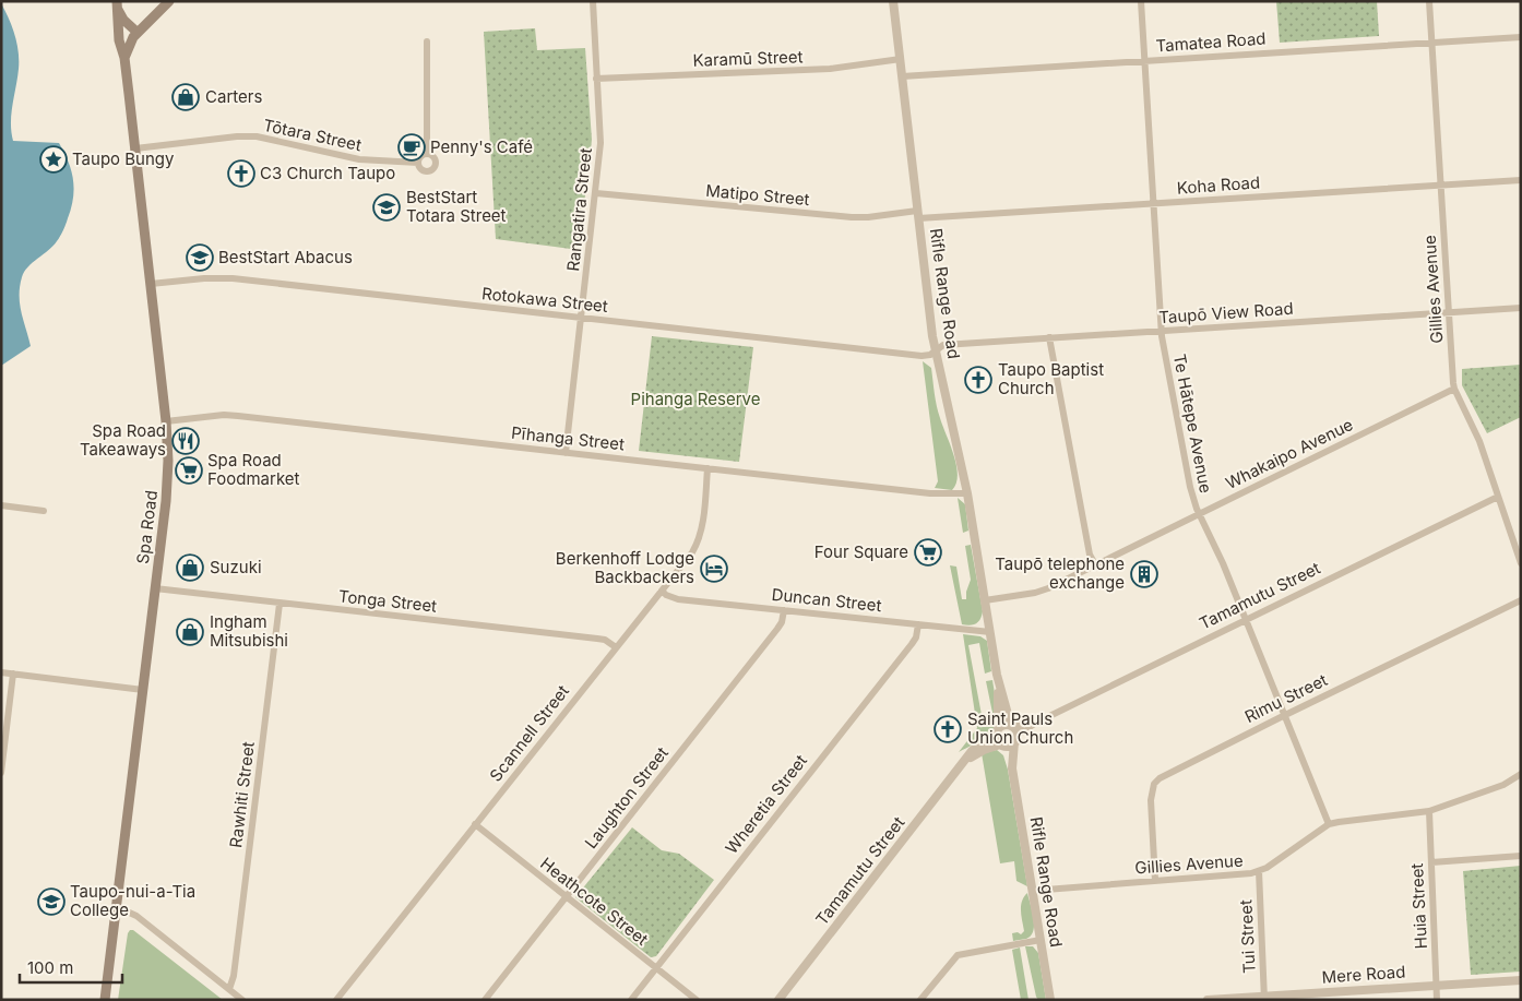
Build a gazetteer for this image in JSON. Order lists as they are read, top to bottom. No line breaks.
{"streets":{"main road":["Spa Road"],"street":["Tamatea Road","Karamū Street","Tōtara Street","Koha Road","Matipo Street","Rangatira Street","Gillies Avenue","Rifle Range Road","Rotokawa Street","Taupō View Road","Te Hātepe Avenue","Pīhanga Street","Whakaipo Avenue","Tamamutu Street","Duncan Street","Tonga Street","Rimu Street","Scannell Street","Rawhiti Street","Laughton Street","Wheretia Street","Heathcote Street","Huia Street","Tui Street","Mere Road"]},"crossings":[["Tamatea Road","Gillies Avenue"],["Tamatea Road","Rifle Range Road"],["Tamatea Road","Te Hātepe Avenue"],["Karamū Street","Rangatira Street"],["Karamū Street","Rifle Range Road"],["Tōtara Street","Spa Road"],["Koha Road","Matipo Street"],["Koha Road","Gillies Avenue"],["Koha Road","Rifle Range Road"],["Koha Road","Te Hātepe Avenue"],["Matipo Street","Rangatira Street"],["Matipo Street","Rifle Range Road"],["Rangatira Street","Rotokawa Street"],["Rangatira Street","Pīhanga Street"],["Gillies Avenue","Rifle Range Road"],["Gillies Avenue","Taupō View Road"],["Gillies Avenue","Te Hātepe Avenue"],["Gillies Avenue","Whakaipo Avenue"],["Gillies Avenue","Tamamutu Street"],["Gillies Avenue","Rimu Street"],["Gillies Avenue","Huia Street"],["Gillies Avenue","Tui Street"],["Rifle Range Road","Rotokawa Street"],["Rifle Range Road","Taupō View Road"],["Rifle Range Road","Pīhanga Street"],["Rifle Range Road","Whakaipo Avenue"],["Rifle Range Road","Tamamutu Street"],["Rifle Range Road","Duncan Street"],["Rotokawa Street","Taupō View Road"],["Rotokawa Street","Spa Road"],["Taupō View Road","Te Hātepe Avenue"],["Te Hātepe Avenue","Whakaipo Avenue"],["Te Hātepe Avenue","Tamamutu Street"],["Te Hātepe Avenue","Rimu Street"],["Pīhanga Street","Spa Road"],["Pīhanga Street","Scannell Street"],["Spa Road","Tonga Street"],["Duncan Street","Scannell Street"],["Duncan Street","Laughton Street"],["Duncan Street","Wheretia Street"],["Tonga Street","Scannell Street"],["Tonga Street","Rawhiti Street"],["Scannell Street","Heathcote Street"],["Laughton Street","Heathcote Street"],["Wheretia Street","Heathcote Street"],["Huia Street","Mere Road"],["Tui Street","Mere Road"]],"parks":["Pihanga Reserve"],"places":{"shop":["Carters","Suzuki","Ingham Mitsubishi"],"cafe":["Penny's Café"],"place":["Taupo Bungy"],"church":["C3 Church Taupo","Taupo Baptist Church","Saint Pauls Union Church"],"school or university":["BestStart Totara Street","BestStart Abacus","Taupo-nui-a-Tia College"],"restaurant":["Spa Road Takeaways"],"supermarket":["Spa Road Foodmarket","Four Square"],"hotel":["Berkenhoff Lodge Backbackers"],"building":["Taupō telephone exchange"]},"scale_bar":"100 m"}
